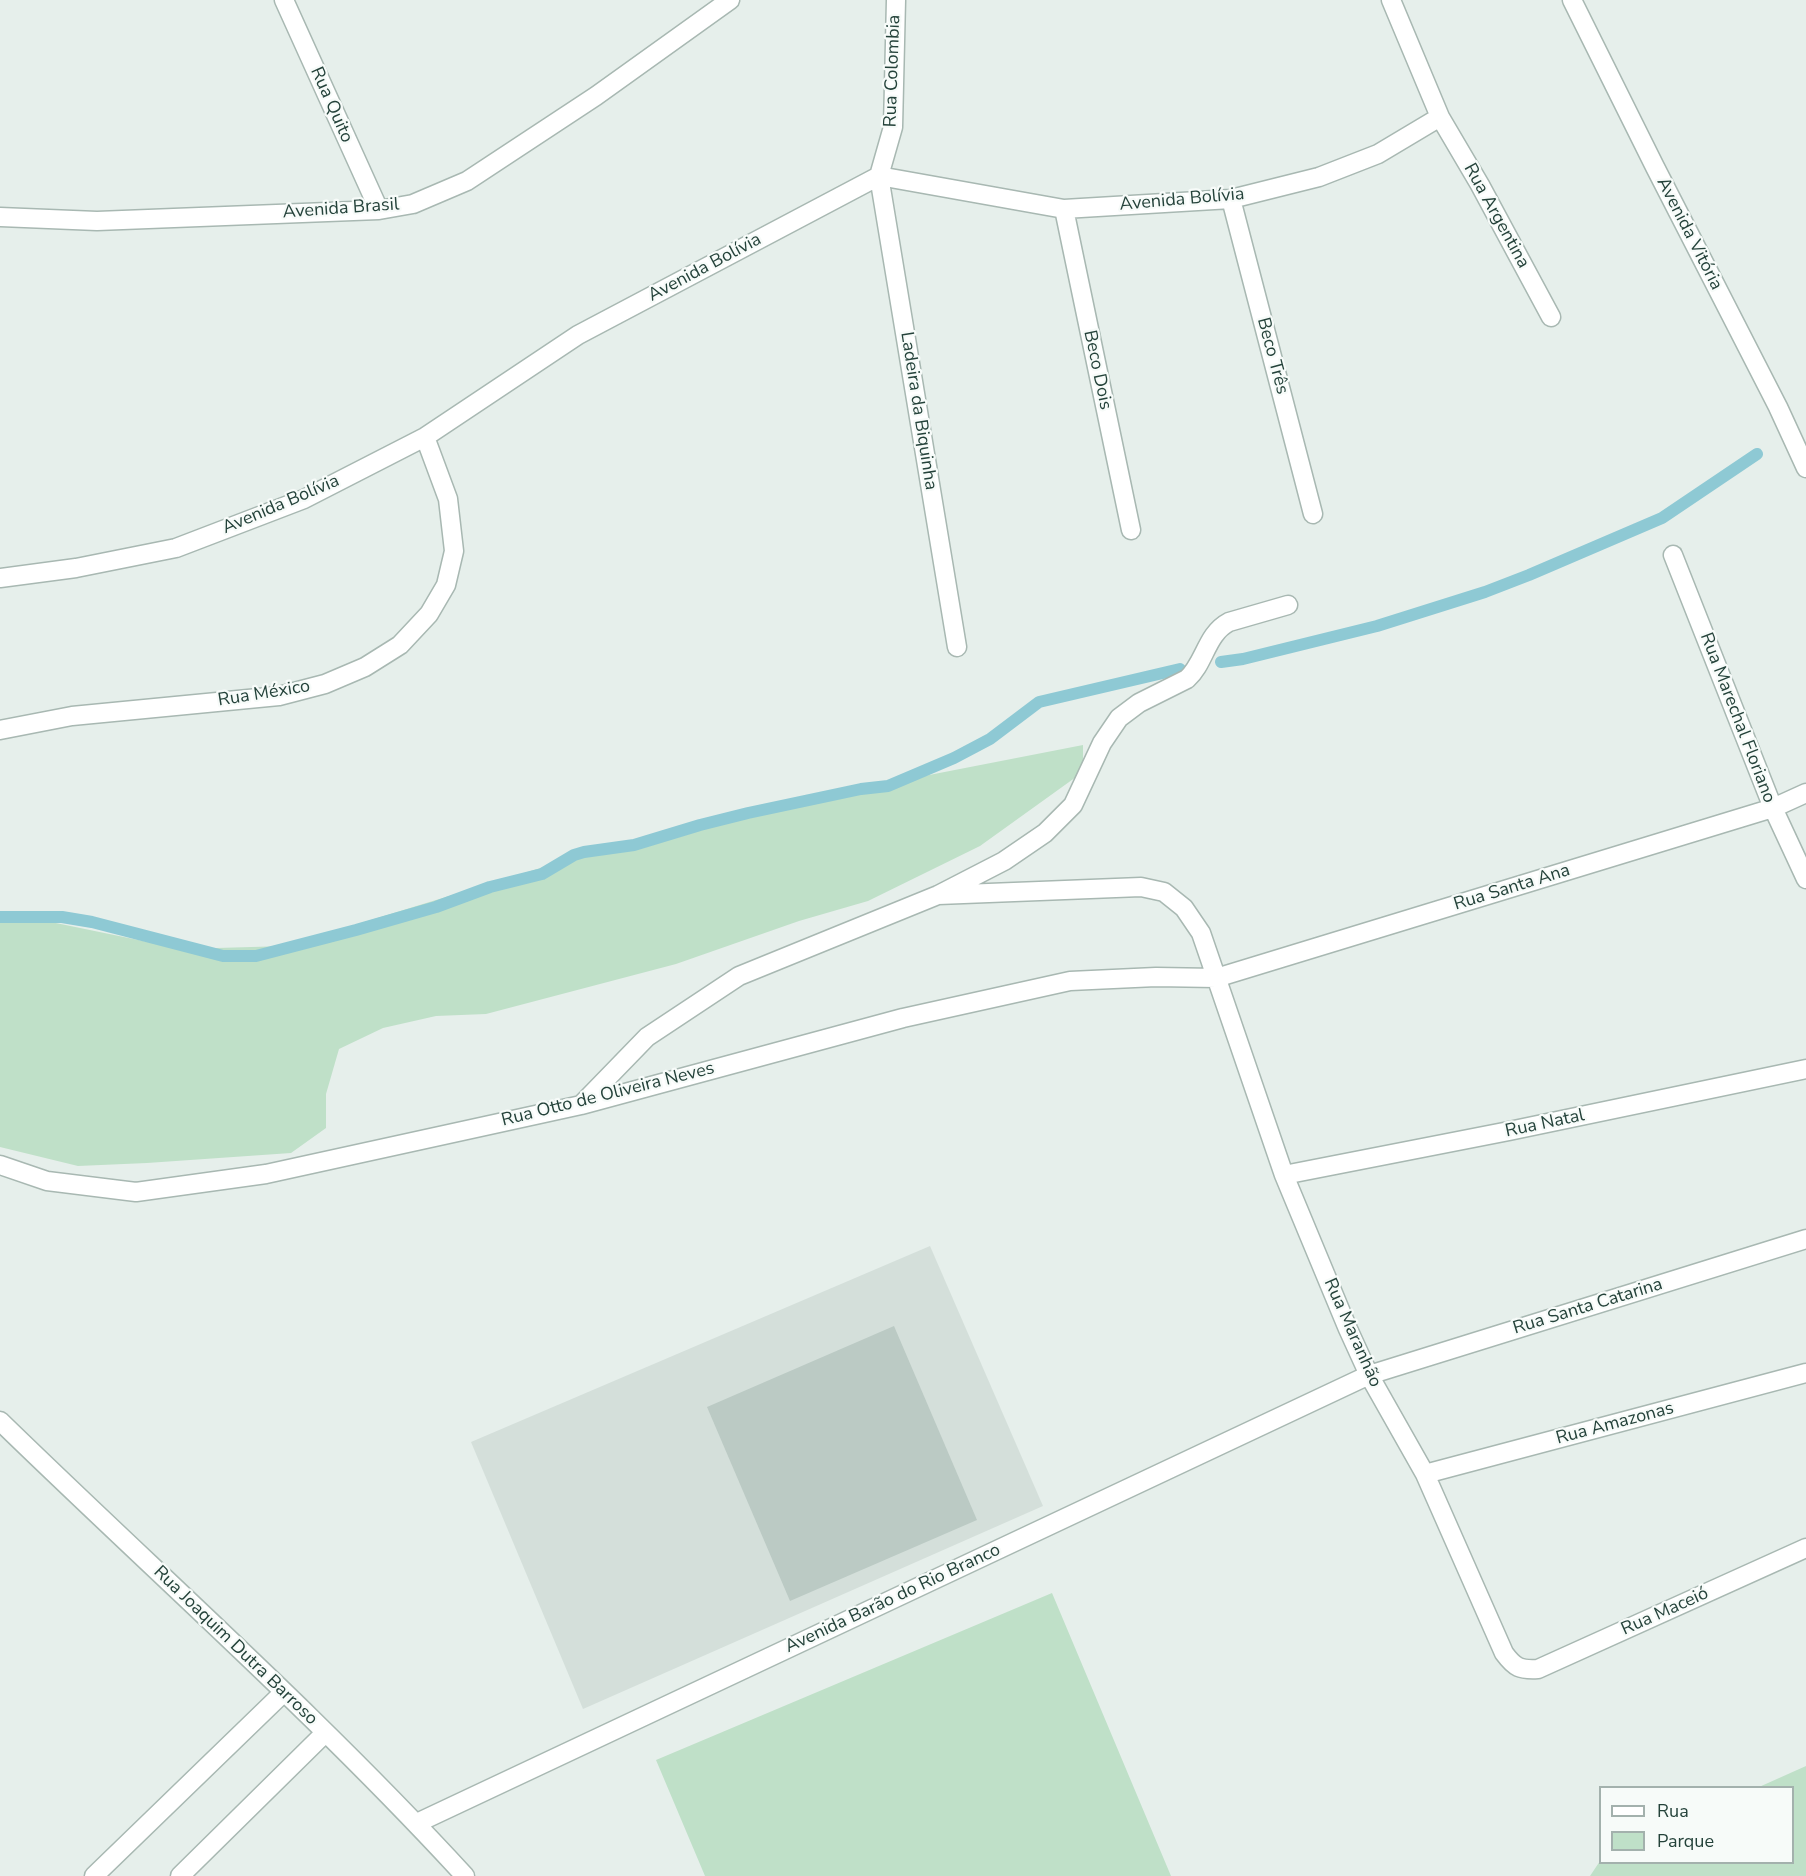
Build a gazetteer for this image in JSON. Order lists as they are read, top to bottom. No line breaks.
{"streets":{"street":["Rua Colombia","Rua Quito","Avenida Bolívia","Avenida Brasil","Rua Argentina","Avenida Vitória","Beco Três","Beco Dois","Ladeira da Biquinha","Rua México","Rua Marechal Floriano","Rua Santa Ana","Rua Otto de Oliveira Neves","Rua Natal","Rua Santa Catarina","Rua Maranhão","Rua Amazonas","Avenida Barão do Rio Branco","Rua Maceió","Rua Joaquim Dutra Barroso"]},"crossings":[["Rua Colombia","Avenida Bolívia"],["Rua Colombia","Ladeira da Biquinha"],["Rua Quito","Avenida Brasil"],["Avenida Bolívia","Rua Argentina"],["Avenida Bolívia","Beco Três"],["Avenida Bolívia","Beco Dois"],["Avenida Bolívia","Ladeira da Biquinha"],["Avenida Bolívia","Rua México"],["Rua Marechal Floriano","Rua Santa Ana"],["Rua Santa Ana","Rua Otto de Oliveira Neves"],["Rua Santa Ana","Rua Maranhão"],["Rua Otto de Oliveira Neves","Rua Maranhão"],["Rua Natal","Rua Maranhão"],["Rua Santa Catarina","Rua Maranhão"],["Rua Santa Catarina","Avenida Barão do Rio Branco"],["Rua Maranhão","Rua Amazonas"],["Rua Maranhão","Avenida Barão do Rio Branco"],["Rua Maranhão","Rua Maceió"],["Avenida Barão do Rio Branco","Rua Joaquim Dutra Barroso"]],"legend":["Rua","Parque"]}
